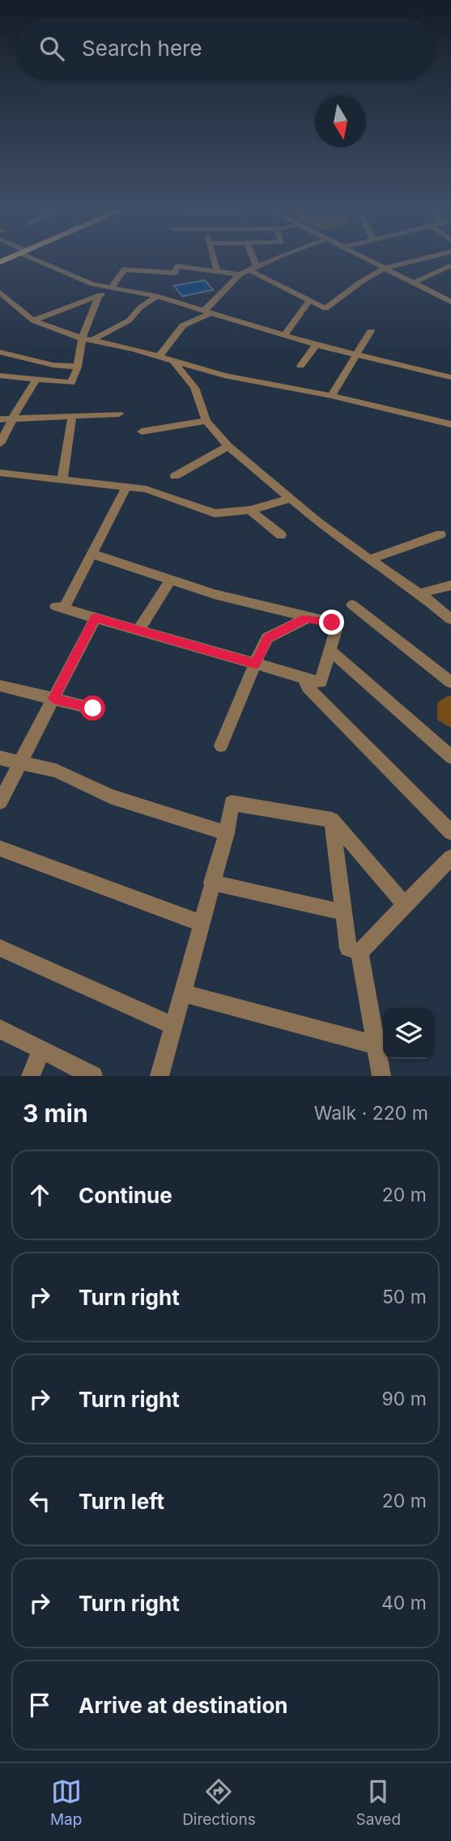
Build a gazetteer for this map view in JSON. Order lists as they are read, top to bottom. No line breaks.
{"north":"bottom","page":{"search":"Search here","heading":["3 min","Walk · 220 m"],"list":[["Continue","20 m"],["Turn right","50 m"],["Turn right","90 m"],["Turn left","20 m"],["Turn right","40 m"],"Arrive at destination"],"nav":["Map","Directions","Saved"]}}
